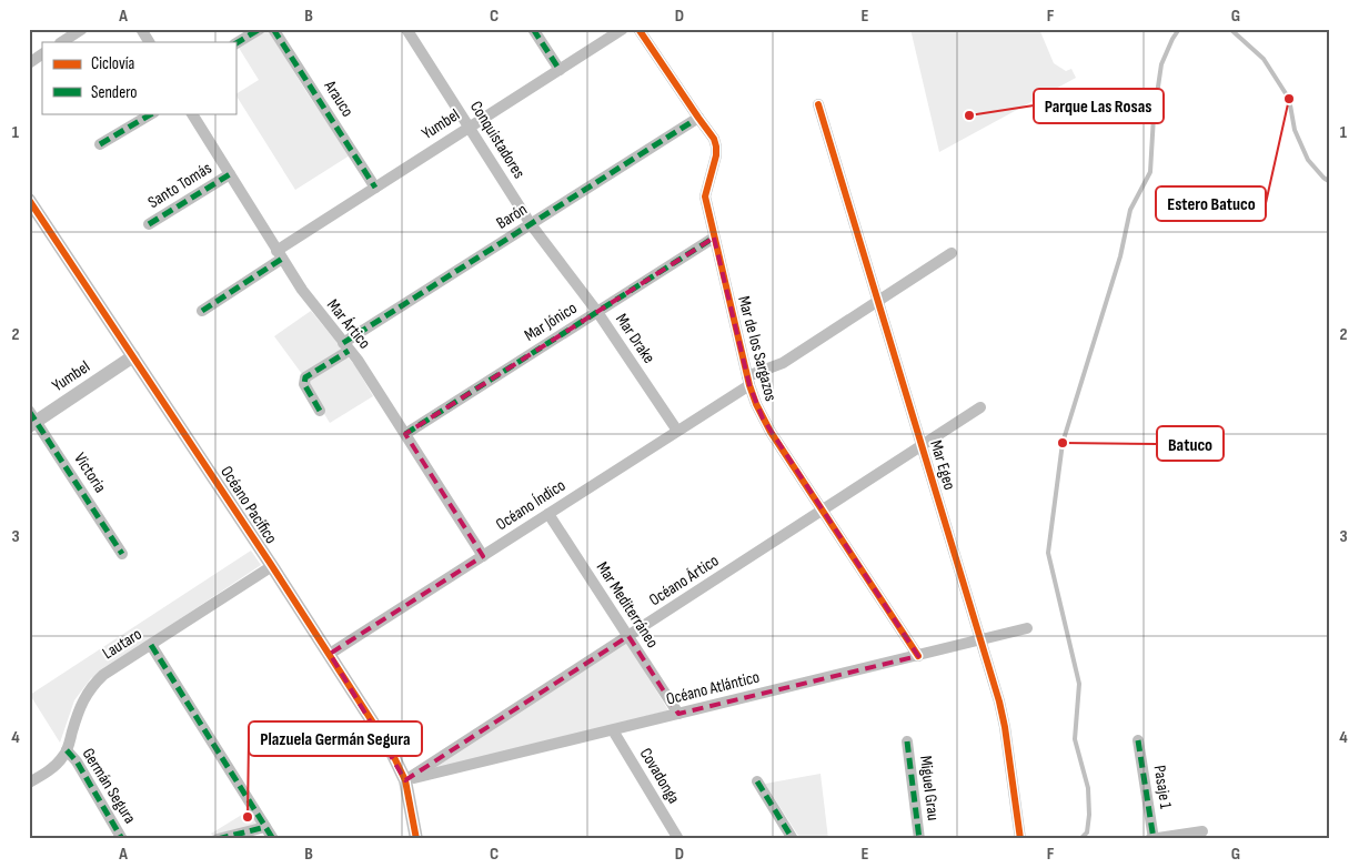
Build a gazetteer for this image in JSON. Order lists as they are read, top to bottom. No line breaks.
{"streets":{"street":["Arauco","Yumbel","Conquistadores","Santo Tomás","Barón","Mar Jónico","Mar Ártico","Mar Drake","Mar de los Sargazos","Mar Egeo","Victoria","Océano Pacífico","Océano Índico","Océano Ártico","Mar Mediterráneo","Lautaro","Océano Atlántico","Covadonga","Germán Segura","Pasaje 1","Miguel Grau"]},"crossings":[["Arauco","Yumbel"],["Yumbel","Conquistadores"],["Yumbel","Mar Ártico"],["Yumbel","Victoria"],["Yumbel","Océano Pacífico"],["Conquistadores","Barón"],["Conquistadores","Mar Drake"],["Santo Tomás","Mar Ártico"],["Barón","Mar Ártico"],["Barón","Mar de los Sargazos"],["Mar Jónico","Mar Ártico"],["Mar Jónico","Mar Drake"],["Mar Jónico","Mar de los Sargazos"],["Mar Ártico","Océano Índico"],["Mar Drake","Océano Índico"],["Mar de los Sargazos","Océano Índico"],["Mar de los Sargazos","Océano Ártico"],["Mar de los Sargazos","Océano Atlántico"],["Mar Egeo","Océano Índico"],["Mar Egeo","Océano Ártico"],["Mar Egeo","Océano Atlántico"],["Océano Pacífico","Océano Índico"],["Océano Pacífico","Océano Ártico"],["Océano Pacífico","Lautaro"],["Océano Pacífico","Océano Atlántico"],["Océano Índico","Mar Mediterráneo"],["Océano Ártico","Mar Mediterráneo"],["Océano Ártico","Océano Atlántico"],["Mar Mediterráneo","Océano Atlántico"],["Lautaro","Germán Segura"],["Océano Atlántico","Covadonga"]],"places":["Estero Batuco","Parque Las Rosas","Batuco","Plazuela Germán Segura"],"legend":["Ciclovía","Sendero"],"grid":{"columns":["A","B","C","D","E","F","G"],"rows":["1","2","3","4"]}}
